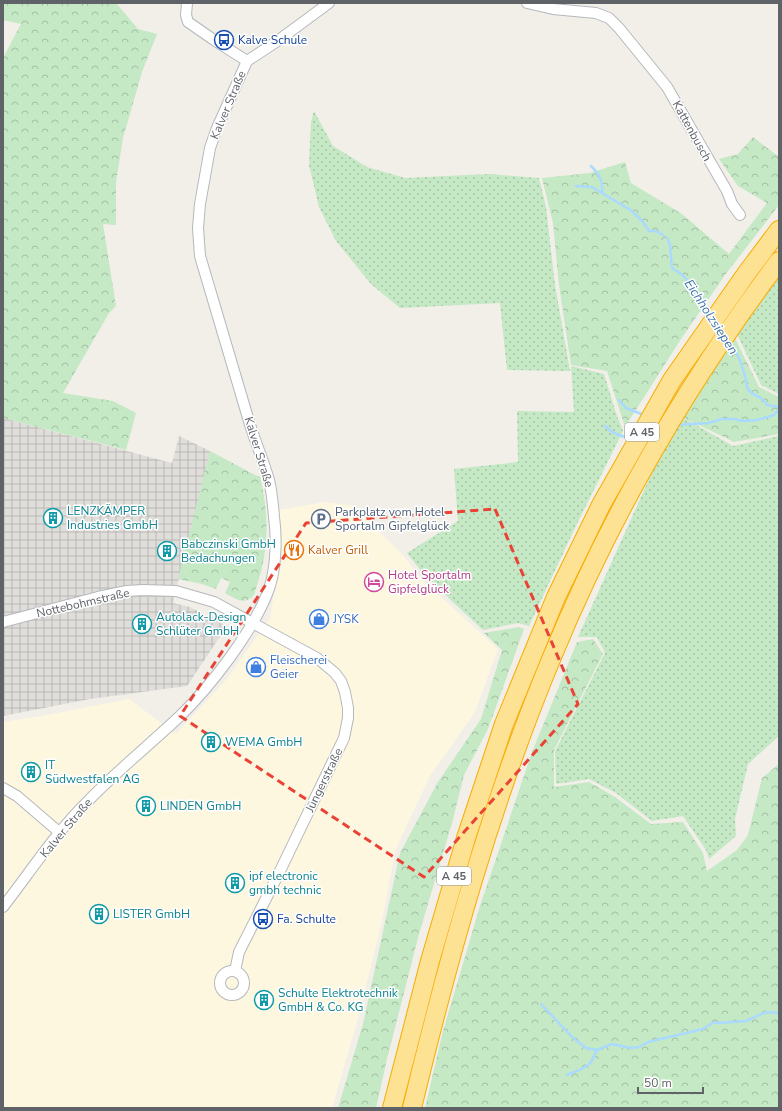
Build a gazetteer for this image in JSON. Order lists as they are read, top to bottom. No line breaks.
{"streets":{"highway":["A 45"],"street":["Kalver Straße","Kattenbusch","Nottebohmstraße","Jüngerstraße"]},"crossings":[["Kalver Straße","Nottebohmstraße"],["Kalver Straße","Jüngerstraße"],["Nottebohmstraße","Jüngerstraße"]],"water":["Eichholzsiepen"],"places":{"bus stop":["Kalve Schule","Fa. Schulte"],"building":["LENZKÄMPER Industries GmbH","Babczinski GmbH Bedachungen","Autolack-Design Schlüter GmbH","WEMA GmbH","IT Südwestfalen AG","LINDEN GmbH","ipf electronic gmbh technic","LISTER GmbH","Schulte Elektrotechnik GmbH & Co. KG"],"parking":["Parkplatz vom Hotel Sportalm Gipfelglück"],"restaurant":["Kalver Grill"],"hotel":["Hotel Sportalm Gipfelglück"],"shop":["JYSK","Fleischerei Geier"]},"scale_bar":"50 m"}
